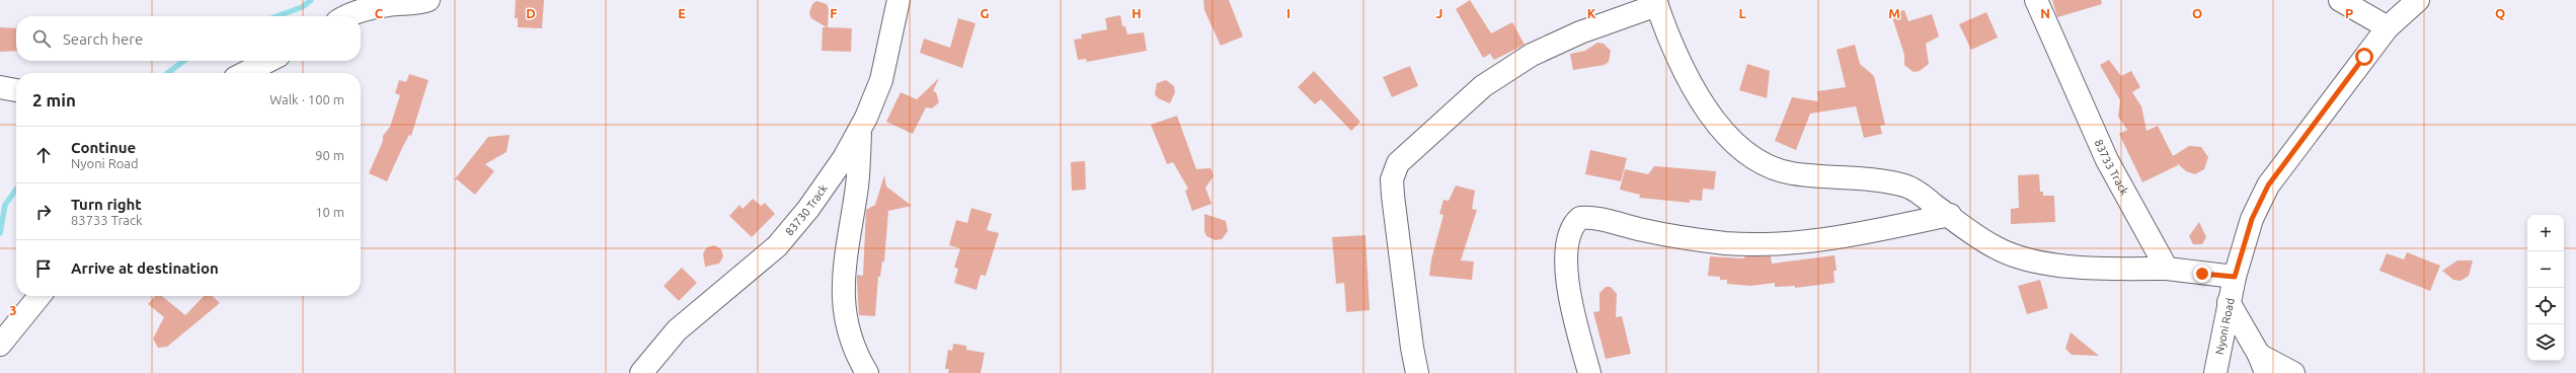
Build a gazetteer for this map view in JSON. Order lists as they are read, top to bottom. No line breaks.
{"streets":{"street":["83733 Track","83730 Track","Nyoni Road"]},"page":{"search":"Search here","heading":["2 min","Walk · 100 m"],"list":[["Continue","Nyoni Road","90 m"],["Turn right","83733 Track","10 m"],"Arrive at destination"],"map_buttons":["+","−"]},"grid":{"columns":["C","D","E","F","G","H","I","J","K","L","M","N","O","P","Q"],"rows":["3"]}}
